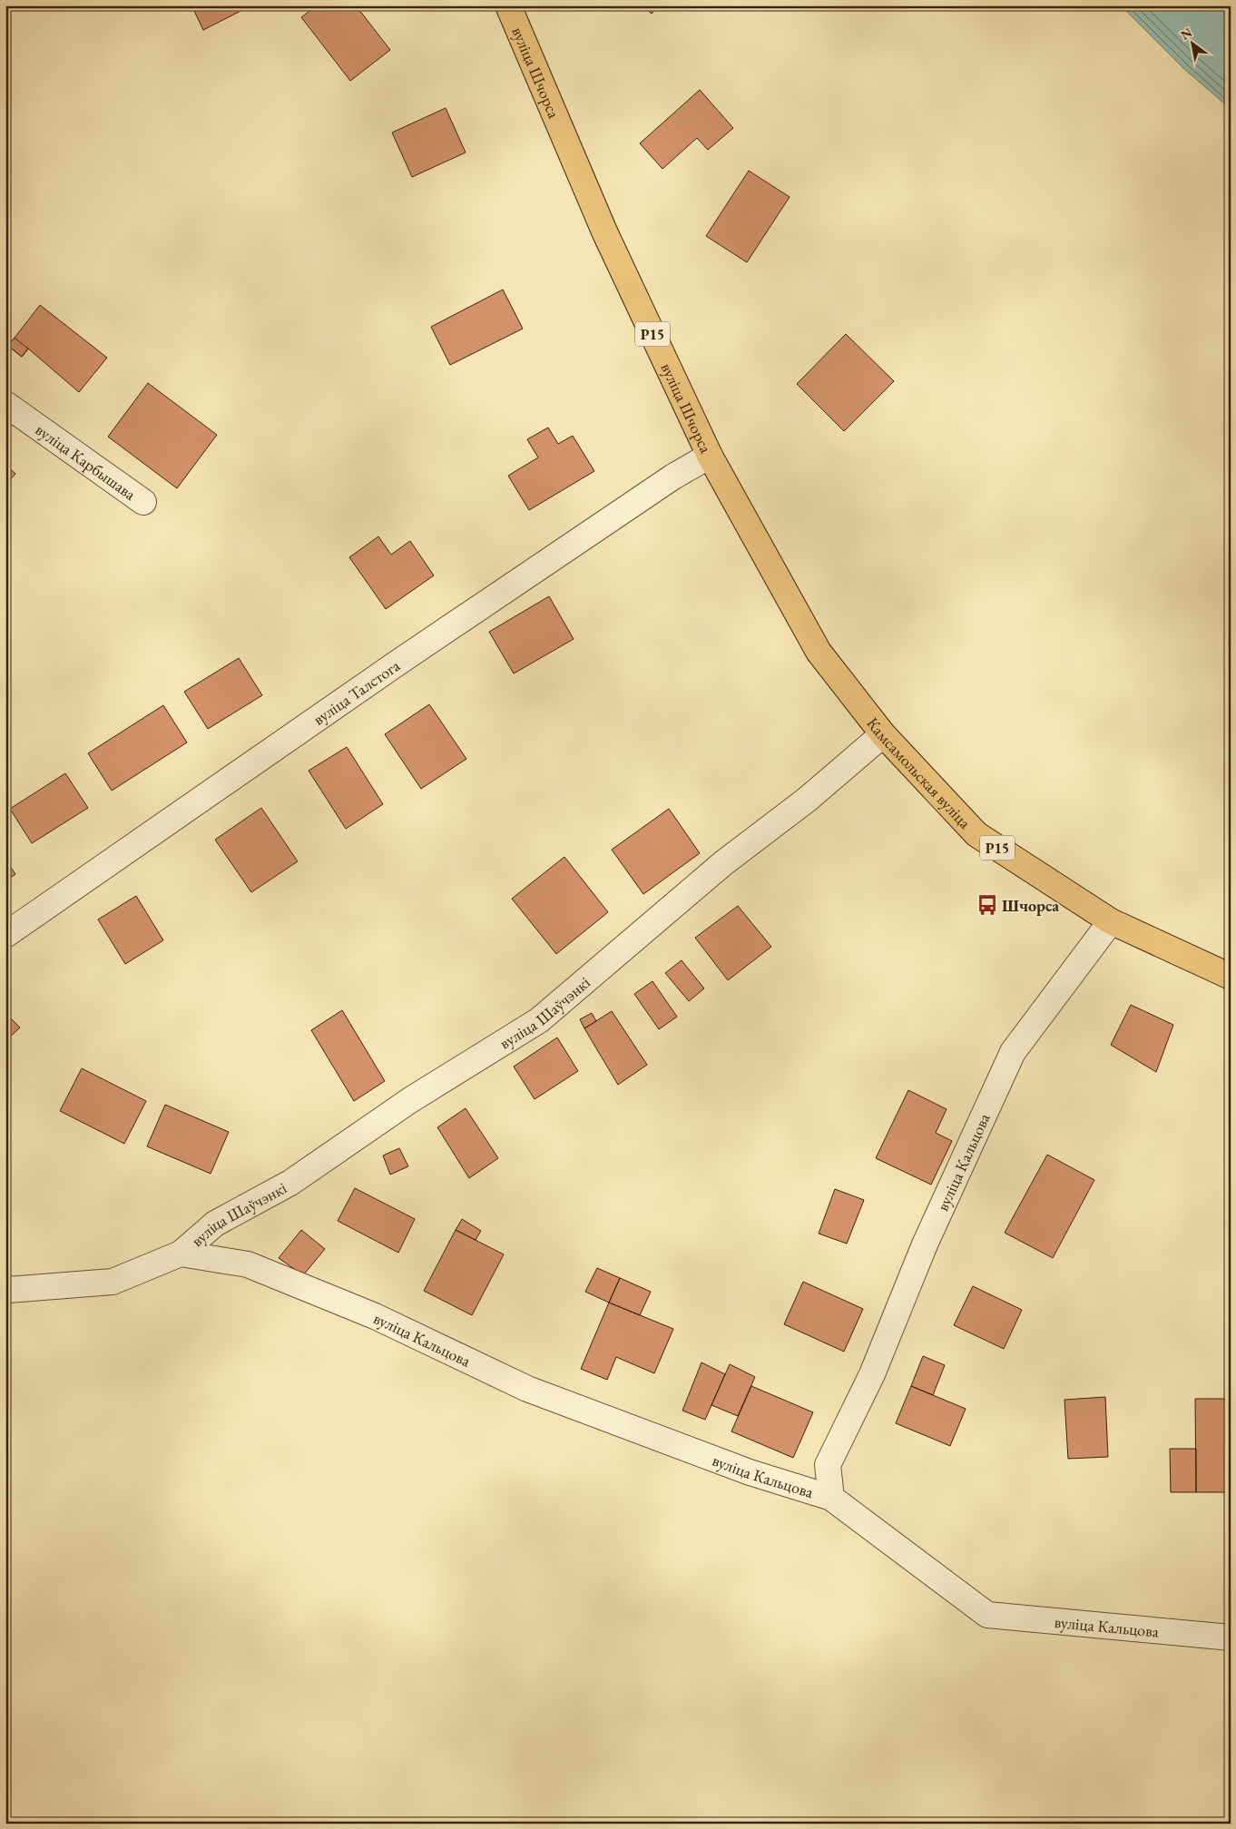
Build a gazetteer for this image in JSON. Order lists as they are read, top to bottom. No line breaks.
{"streets":{"main road":["вуліца Шчорса","Р15","Камсамольская вуліца"],"street":["вуліца Карбышава","вуліца Талстога","вуліца Шаўчэнкі","вуліца Кальцова"]},"crossings":[["вуліца Шчорса","вуліца Талстога"],["вуліца Шчорса","Камсамольская вуліца"],["Камсамольская вуліца","вуліца Шаўчэнкі"],["Камсамольская вуліца","вуліца Кальцова"],["вуліца Шаўчэнкі","вуліца Кальцова"]],"places":{"bus stop":["Шчорса"]},"north":"top left"}
